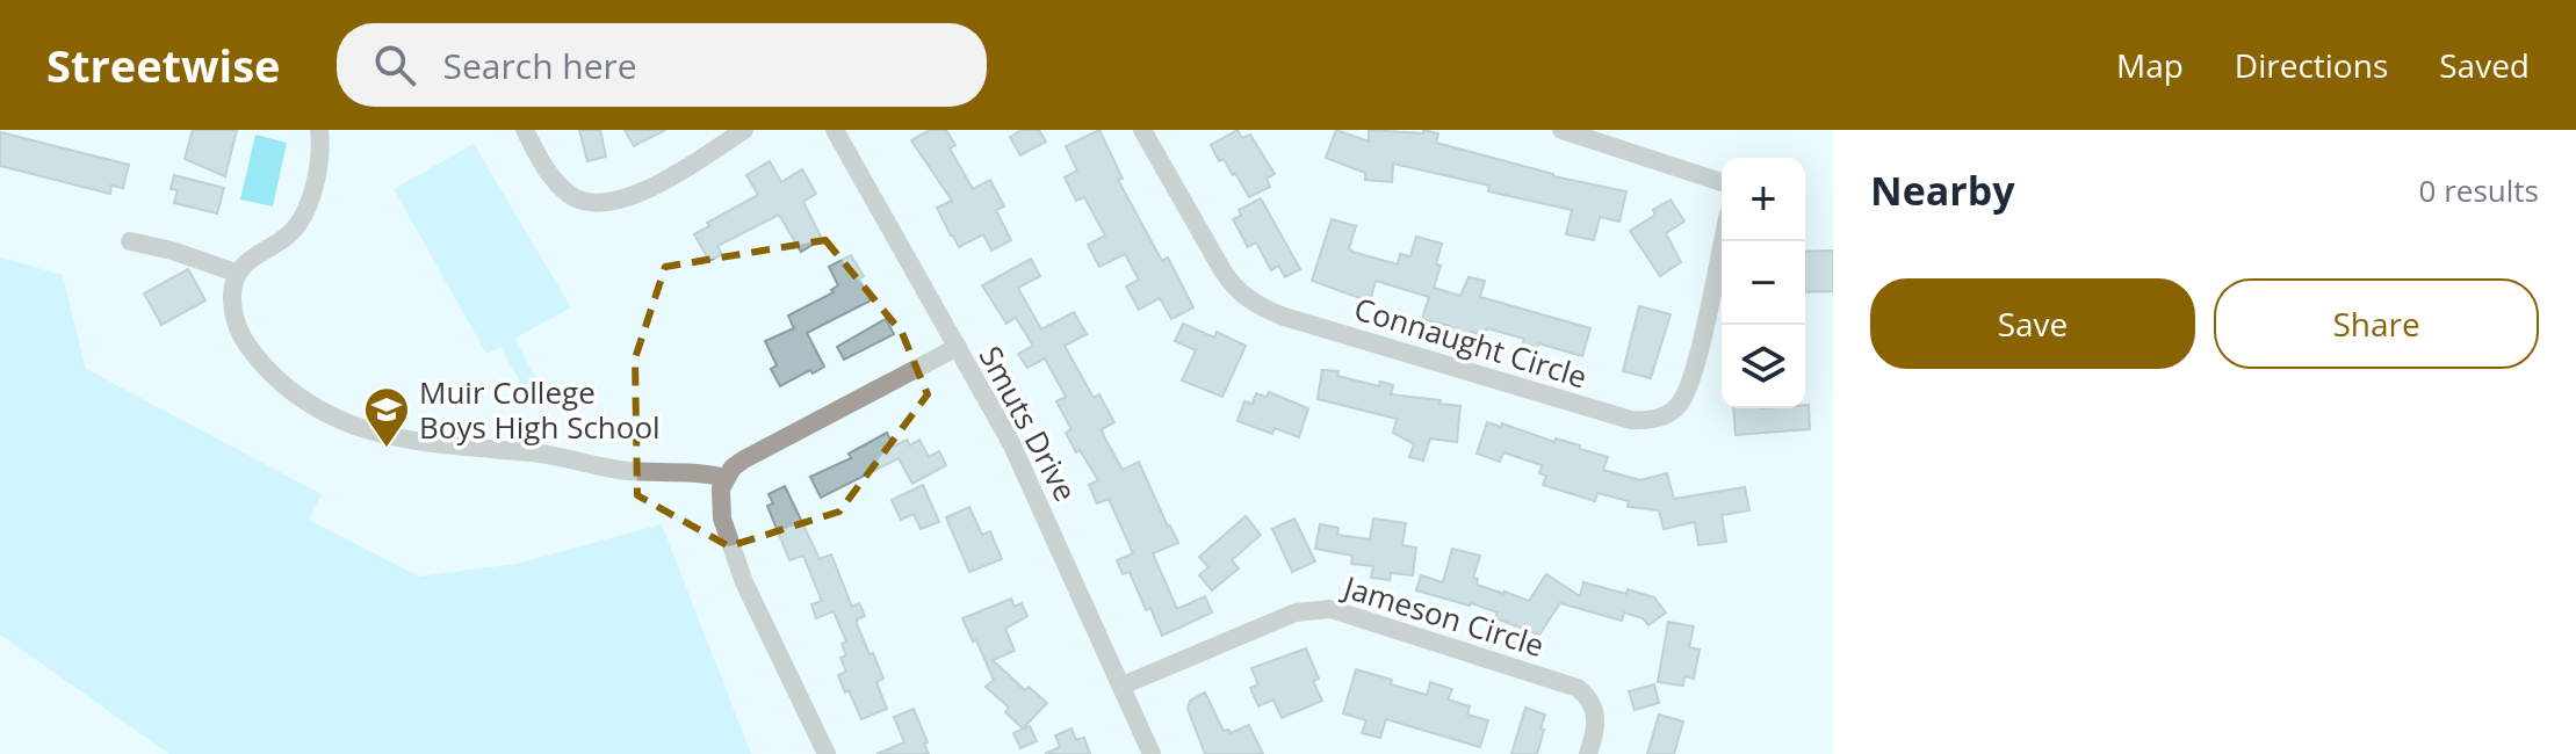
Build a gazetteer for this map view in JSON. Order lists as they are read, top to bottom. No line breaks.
{"streets":{"street":["Connaught Circle","Smuts Drive","Jameson Circle"]},"crossings":[["Smuts Drive","Jameson Circle"]],"places":{"school or university":["Muir College Boys High School"]},"page":{"header":"Streetwise","search":"Search here","nav":["Map","Directions","Saved"],"heading":["Nearby","0 results"],"map_buttons":["+","−"],"buttons":["Save","Share"]}}
